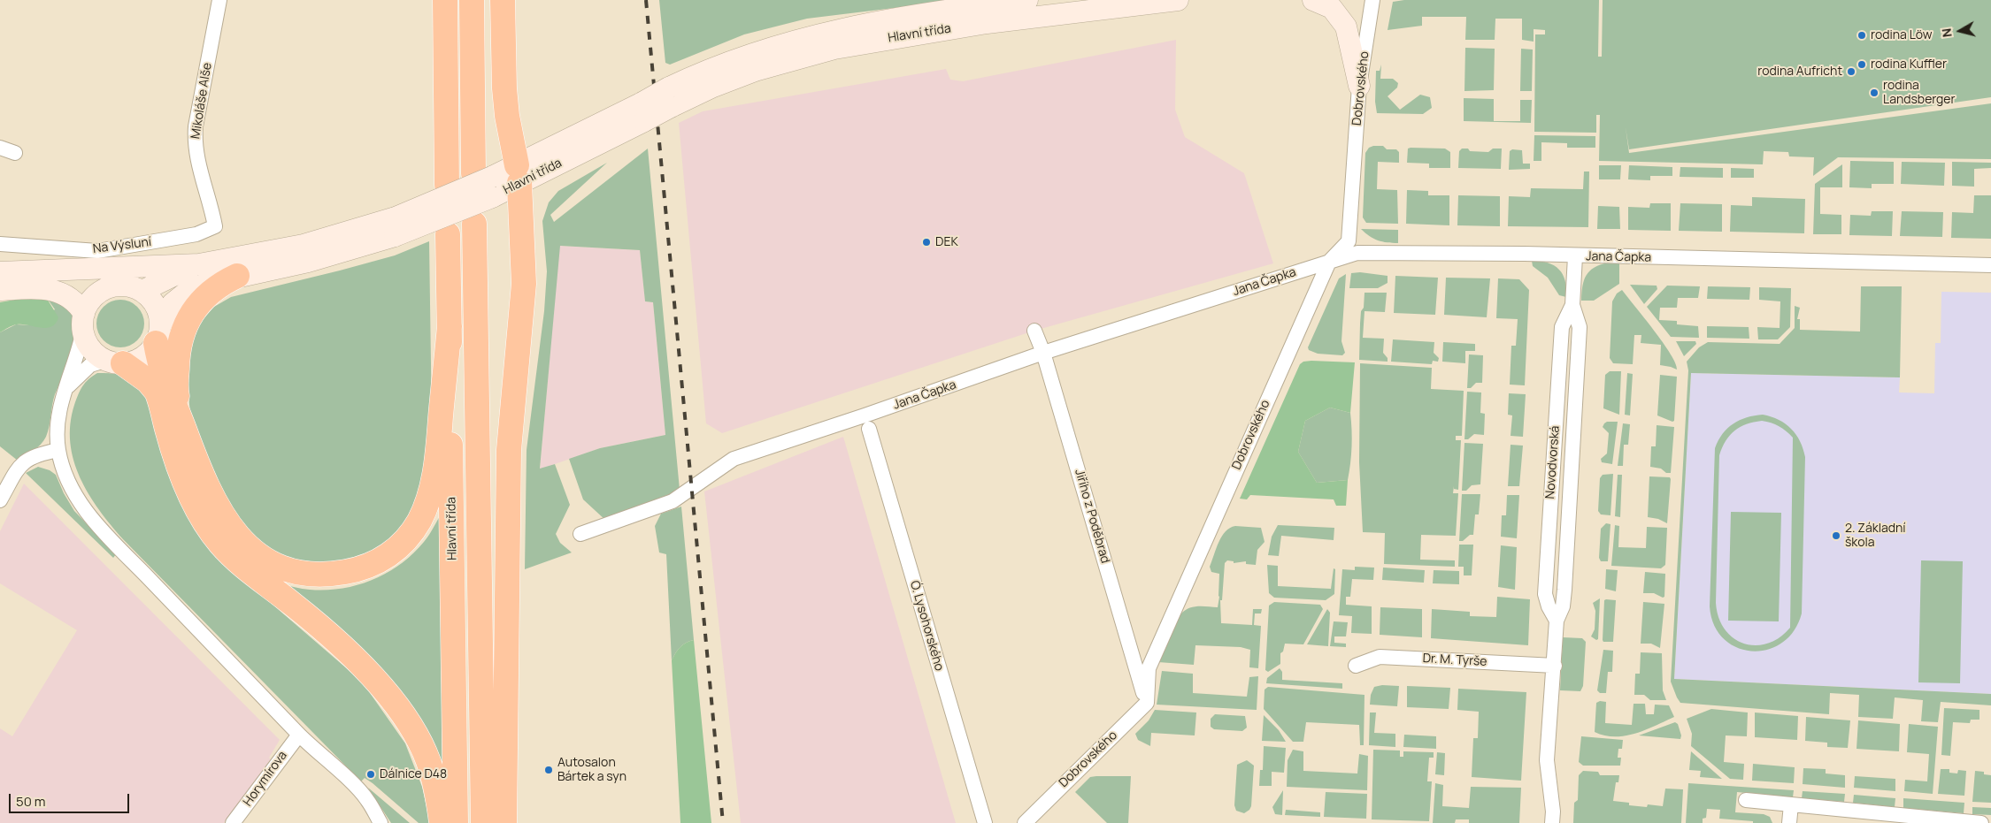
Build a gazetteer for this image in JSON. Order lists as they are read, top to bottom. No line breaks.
{"streets":{"highway":["Hlavní třída"],"street":["Dobrovského","Mikoláše Alše","Na Výsluní","Jana Čapka","Novodvorská","Jiřího z Poděbrad","Ó. Lysohorského","Dr. M. Tyrše","Horymírova"]},"crossings":[["Dobrovského","Jana Čapka"],["Dobrovského","Jiřího z Poděbrad"],["Mikoláše Alše","Na Výsluní"],["Jana Čapka","Novodvorská"],["Jana Čapka","Jiřího z Poděbrad"],["Novodvorská","Dr. M. Tyrše"]],"places":["rodina Löw","rodina Kuffler","rodina Aufricht","rodina Landsberger","DEK","2. Základní škola","Autosalon Bártek a syn","Dálnice D48"],"scale_bar":"50 m","north":"left"}
